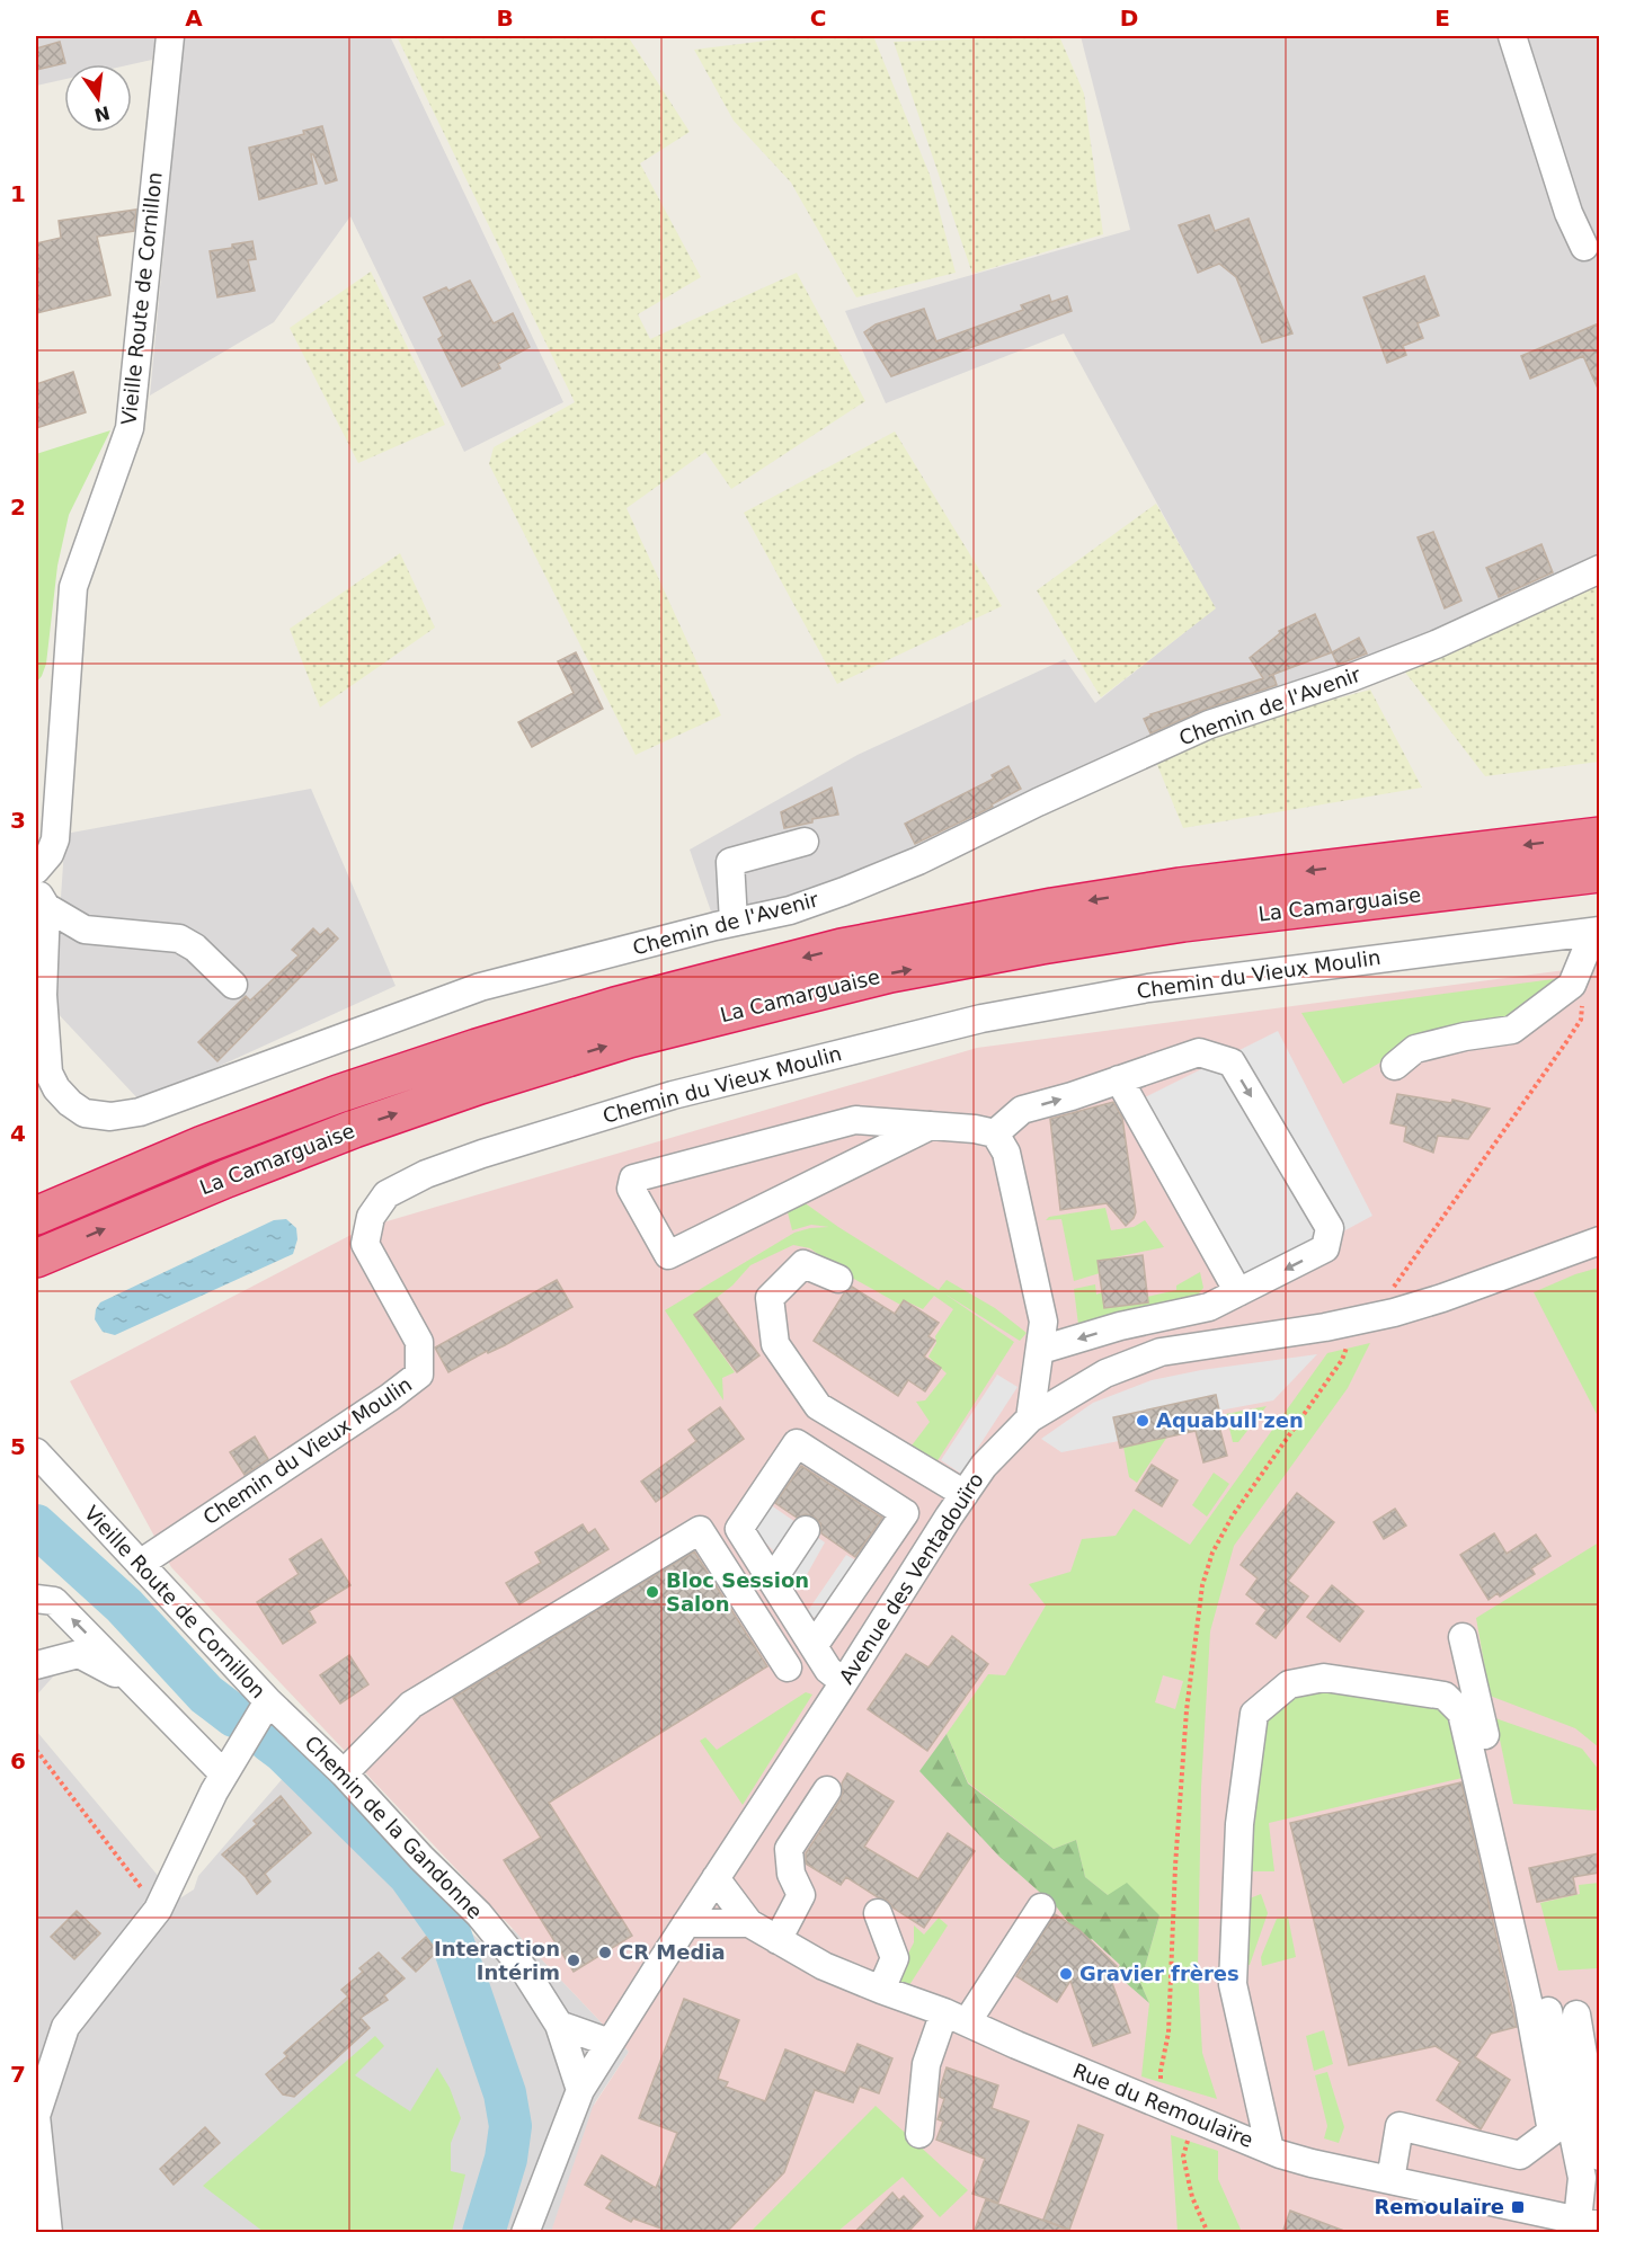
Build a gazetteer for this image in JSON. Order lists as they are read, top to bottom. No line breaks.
{"streets":{"highway":["La Camarguaise"],"street":["Vieille Route de Cornillon","Chemin de l'Avenir","Chemin du Vieux Moulin","Avenue des Ventadouïro","Chemin de la Gandonne","Rue du Remoulaïre"]},"crossings":[["Vieille Route de Cornillon","Chemin de l'Avenir"],["Vieille Route de Cornillon","Chemin du Vieux Moulin"],["Vieille Route de Cornillon","Chemin de la Gandonne"],["Avenue des Ventadouïro","Chemin de la Gandonne"],["Avenue des Ventadouïro","Rue du Remoulaïre"]],"places":{"other":["Aquabull'zen","Bloc Session Salon","CR Media","Interaction Intérim","Gravier frères"],"transit":["Remoulaïre"]},"north":"bottom","grid":{"columns":["A","B","C","D","E"],"rows":["1","2","3","4","5","6","7"]}}
